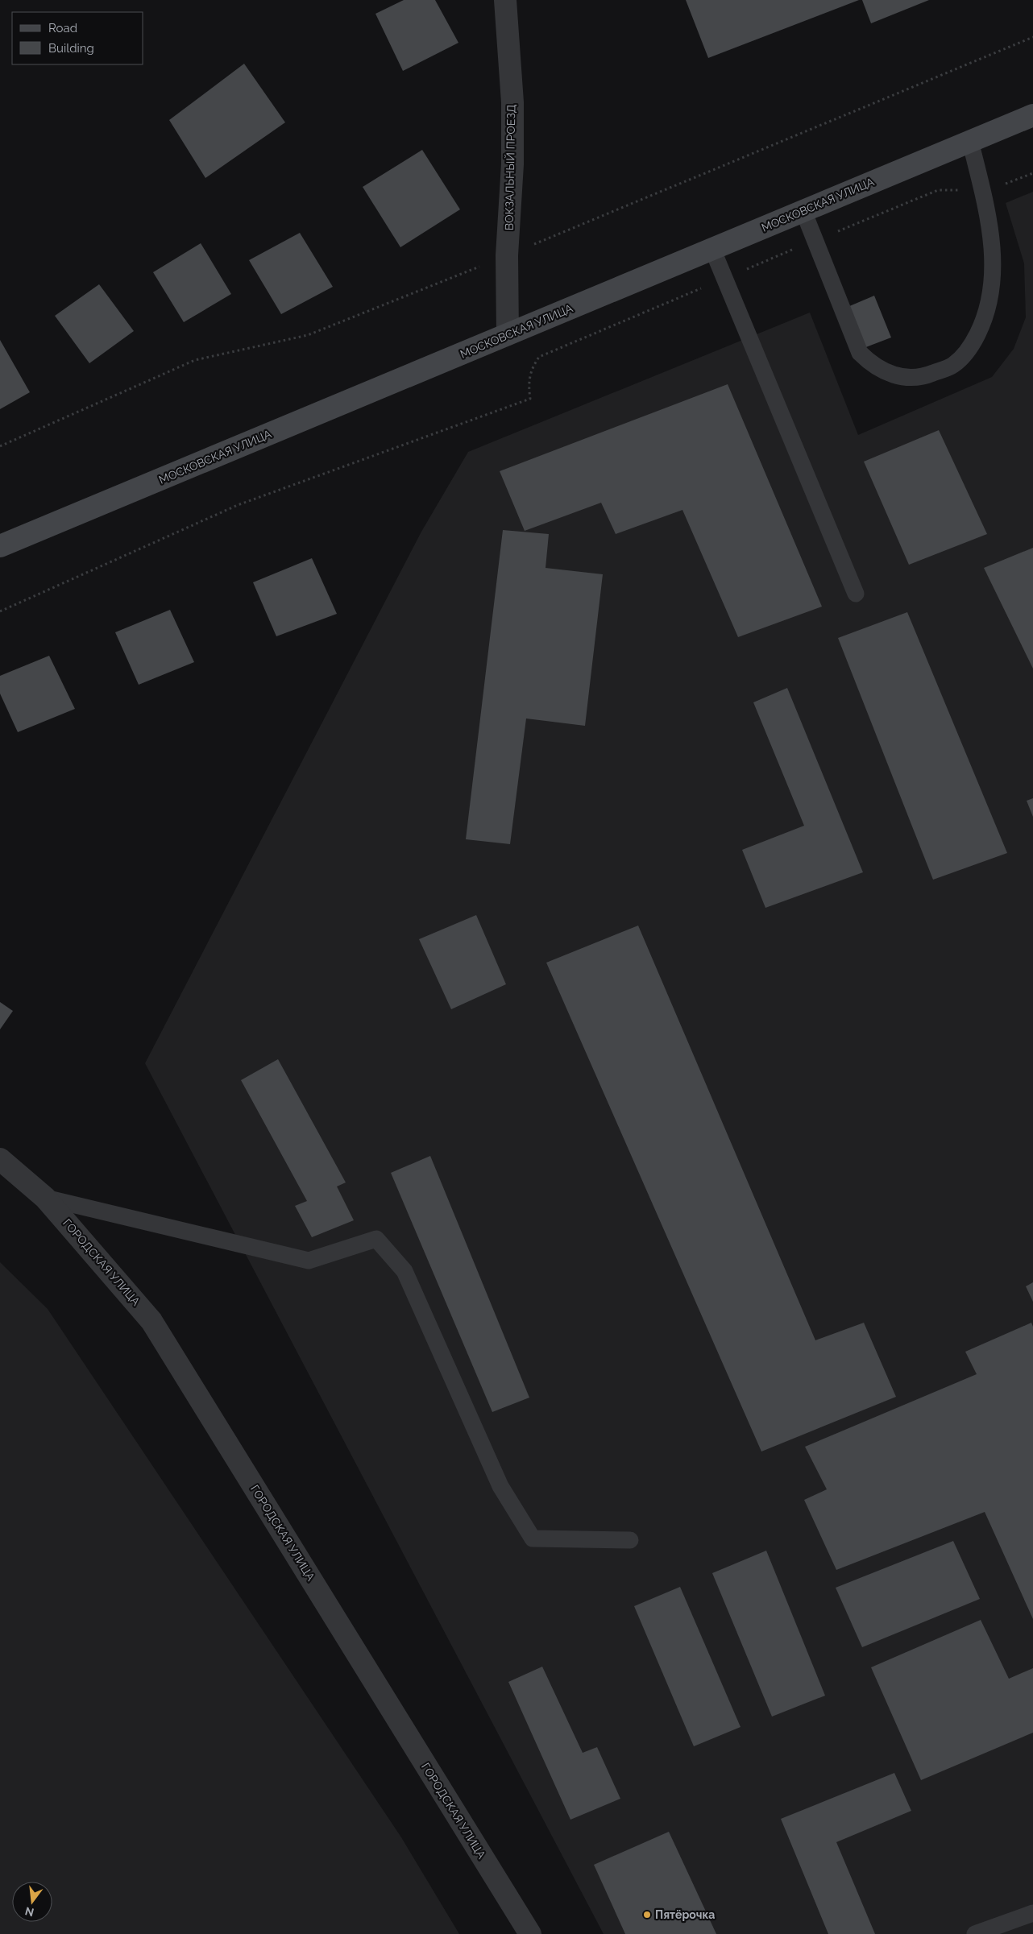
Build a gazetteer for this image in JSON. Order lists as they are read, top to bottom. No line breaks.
{"streets":{"main road":["МОСКОВСКАЯ УЛИЦА"],"street":["ВОКЗАЛЬНЫЙ ПРОЕЗД","ГОРОДСКАЯ УЛИЦА"]},"crossings":[["ВОКЗАЛЬНЫЙ ПРОЕЗД","МОСКОВСКАЯ УЛИЦА"]],"places":["Пятёрочка"],"legend":["Road","Building"],"north":"bottom"}
